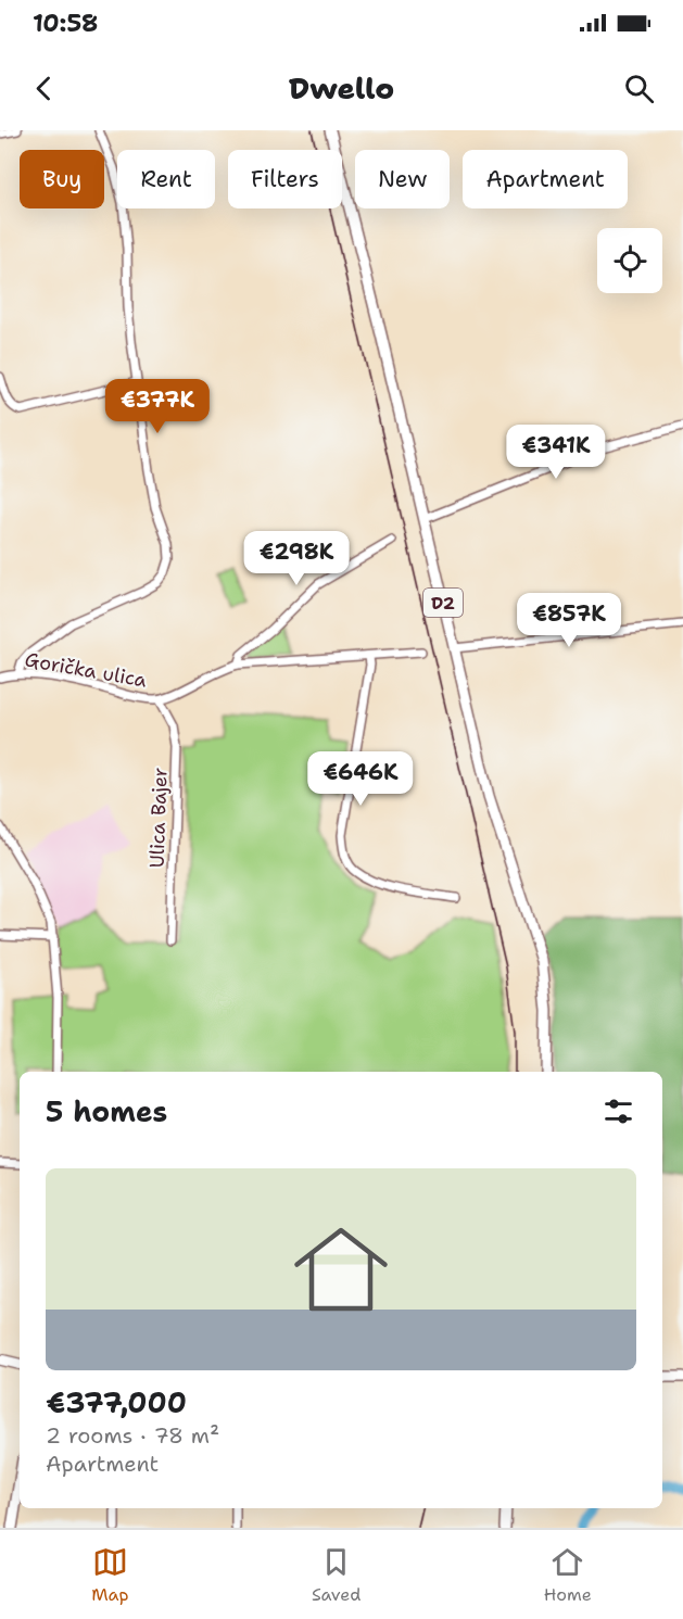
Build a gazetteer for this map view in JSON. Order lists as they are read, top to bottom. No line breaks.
{"streets":{"main road":["D2"],"street":["Gorička ulica","Ulica Bajer"]},"crossings":[["Gorička ulica","Ulica Bajer"]],"page":{"status":"10:58","header":"Dwello","chip":["Buy","Rent","Filters","New","Apartment"],"price":["€377K","€341K","€298K","€857K","€646K"],"heading":"5 homes","list":[{"name":"€377,000","note":"2 rooms · 78 m² · Apartment"}],"tabs":["Map","Saved","Home"]}}
